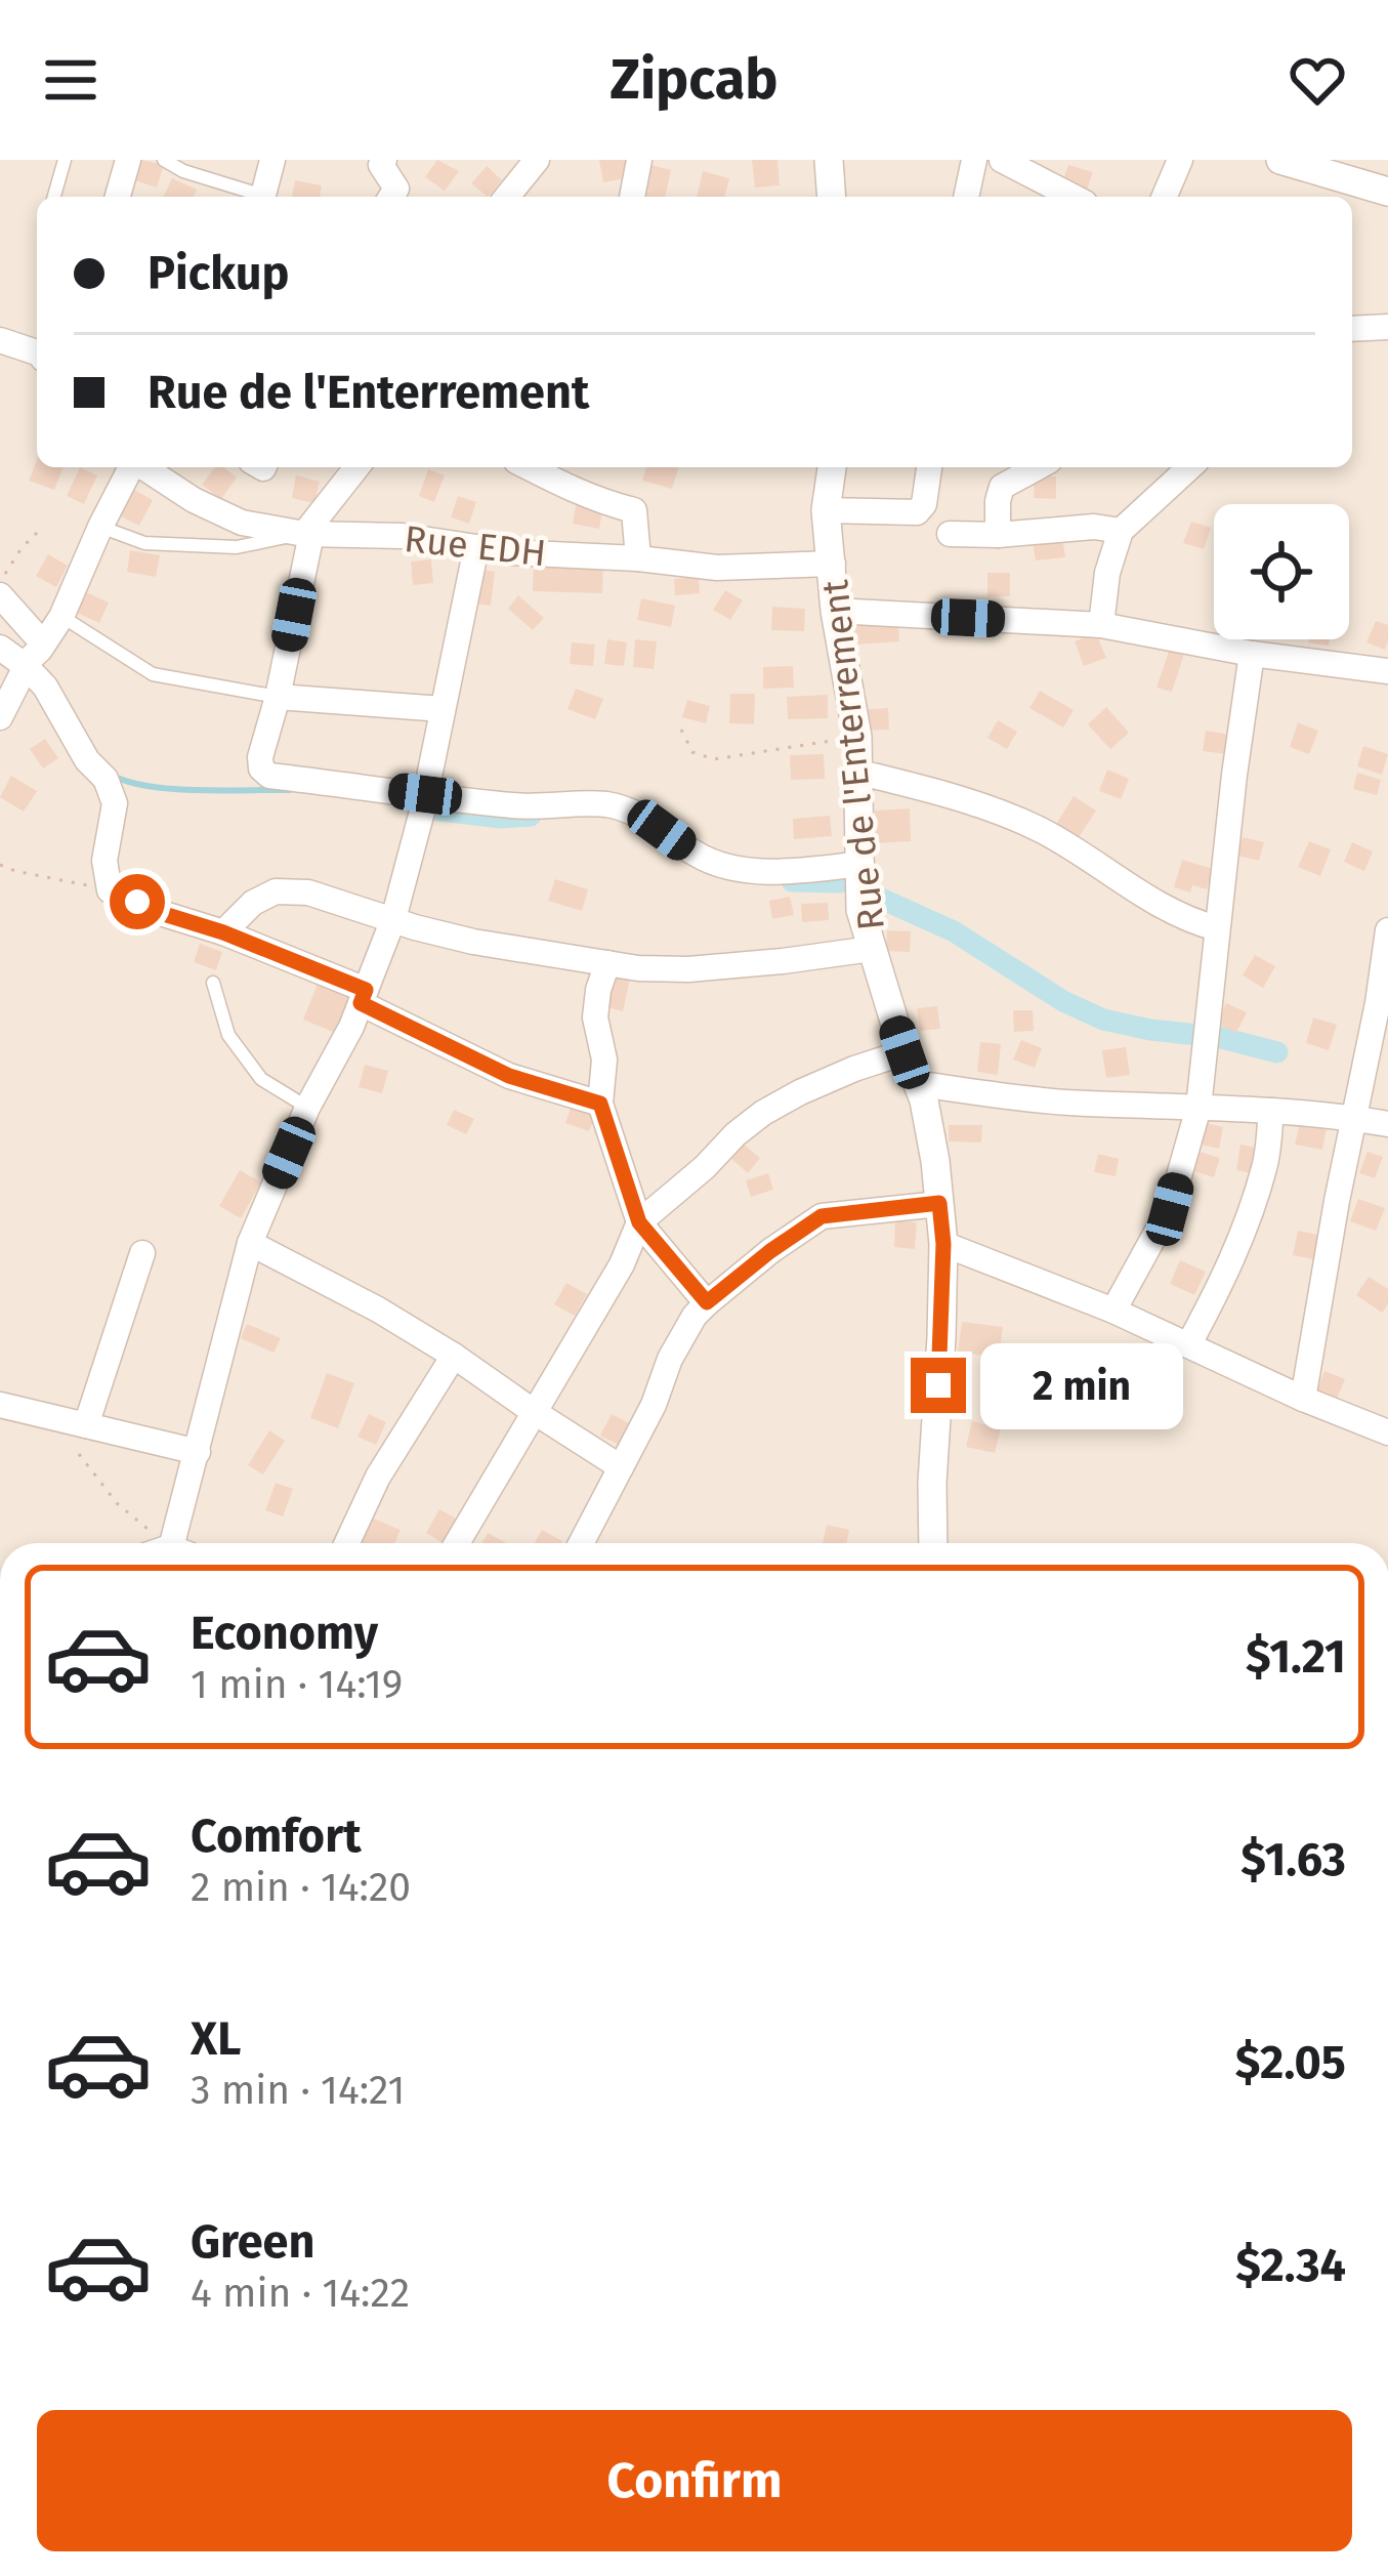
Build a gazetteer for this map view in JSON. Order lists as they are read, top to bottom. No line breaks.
{"streets":{"street":["Rue EDH","Rue de l'Enterrement"]},"crossings":[["Rue EDH","Rue de l'Enterrement"]],"page":{"header":"Zipcab","banner":["Pickup","Rue de l'Enterrement"],"bubble":"2 min","list":[{"name":"Economy","note":"1 min · 14:19","value":"$1.21"},{"name":"Comfort","note":"2 min · 14:20","value":"$1.63"},{"name":"XL","note":"3 min · 14:21","value":"$2.05"},{"name":"Green","note":"4 min · 14:22","value":"$2.34"}],"buttons":"Confirm"}}
